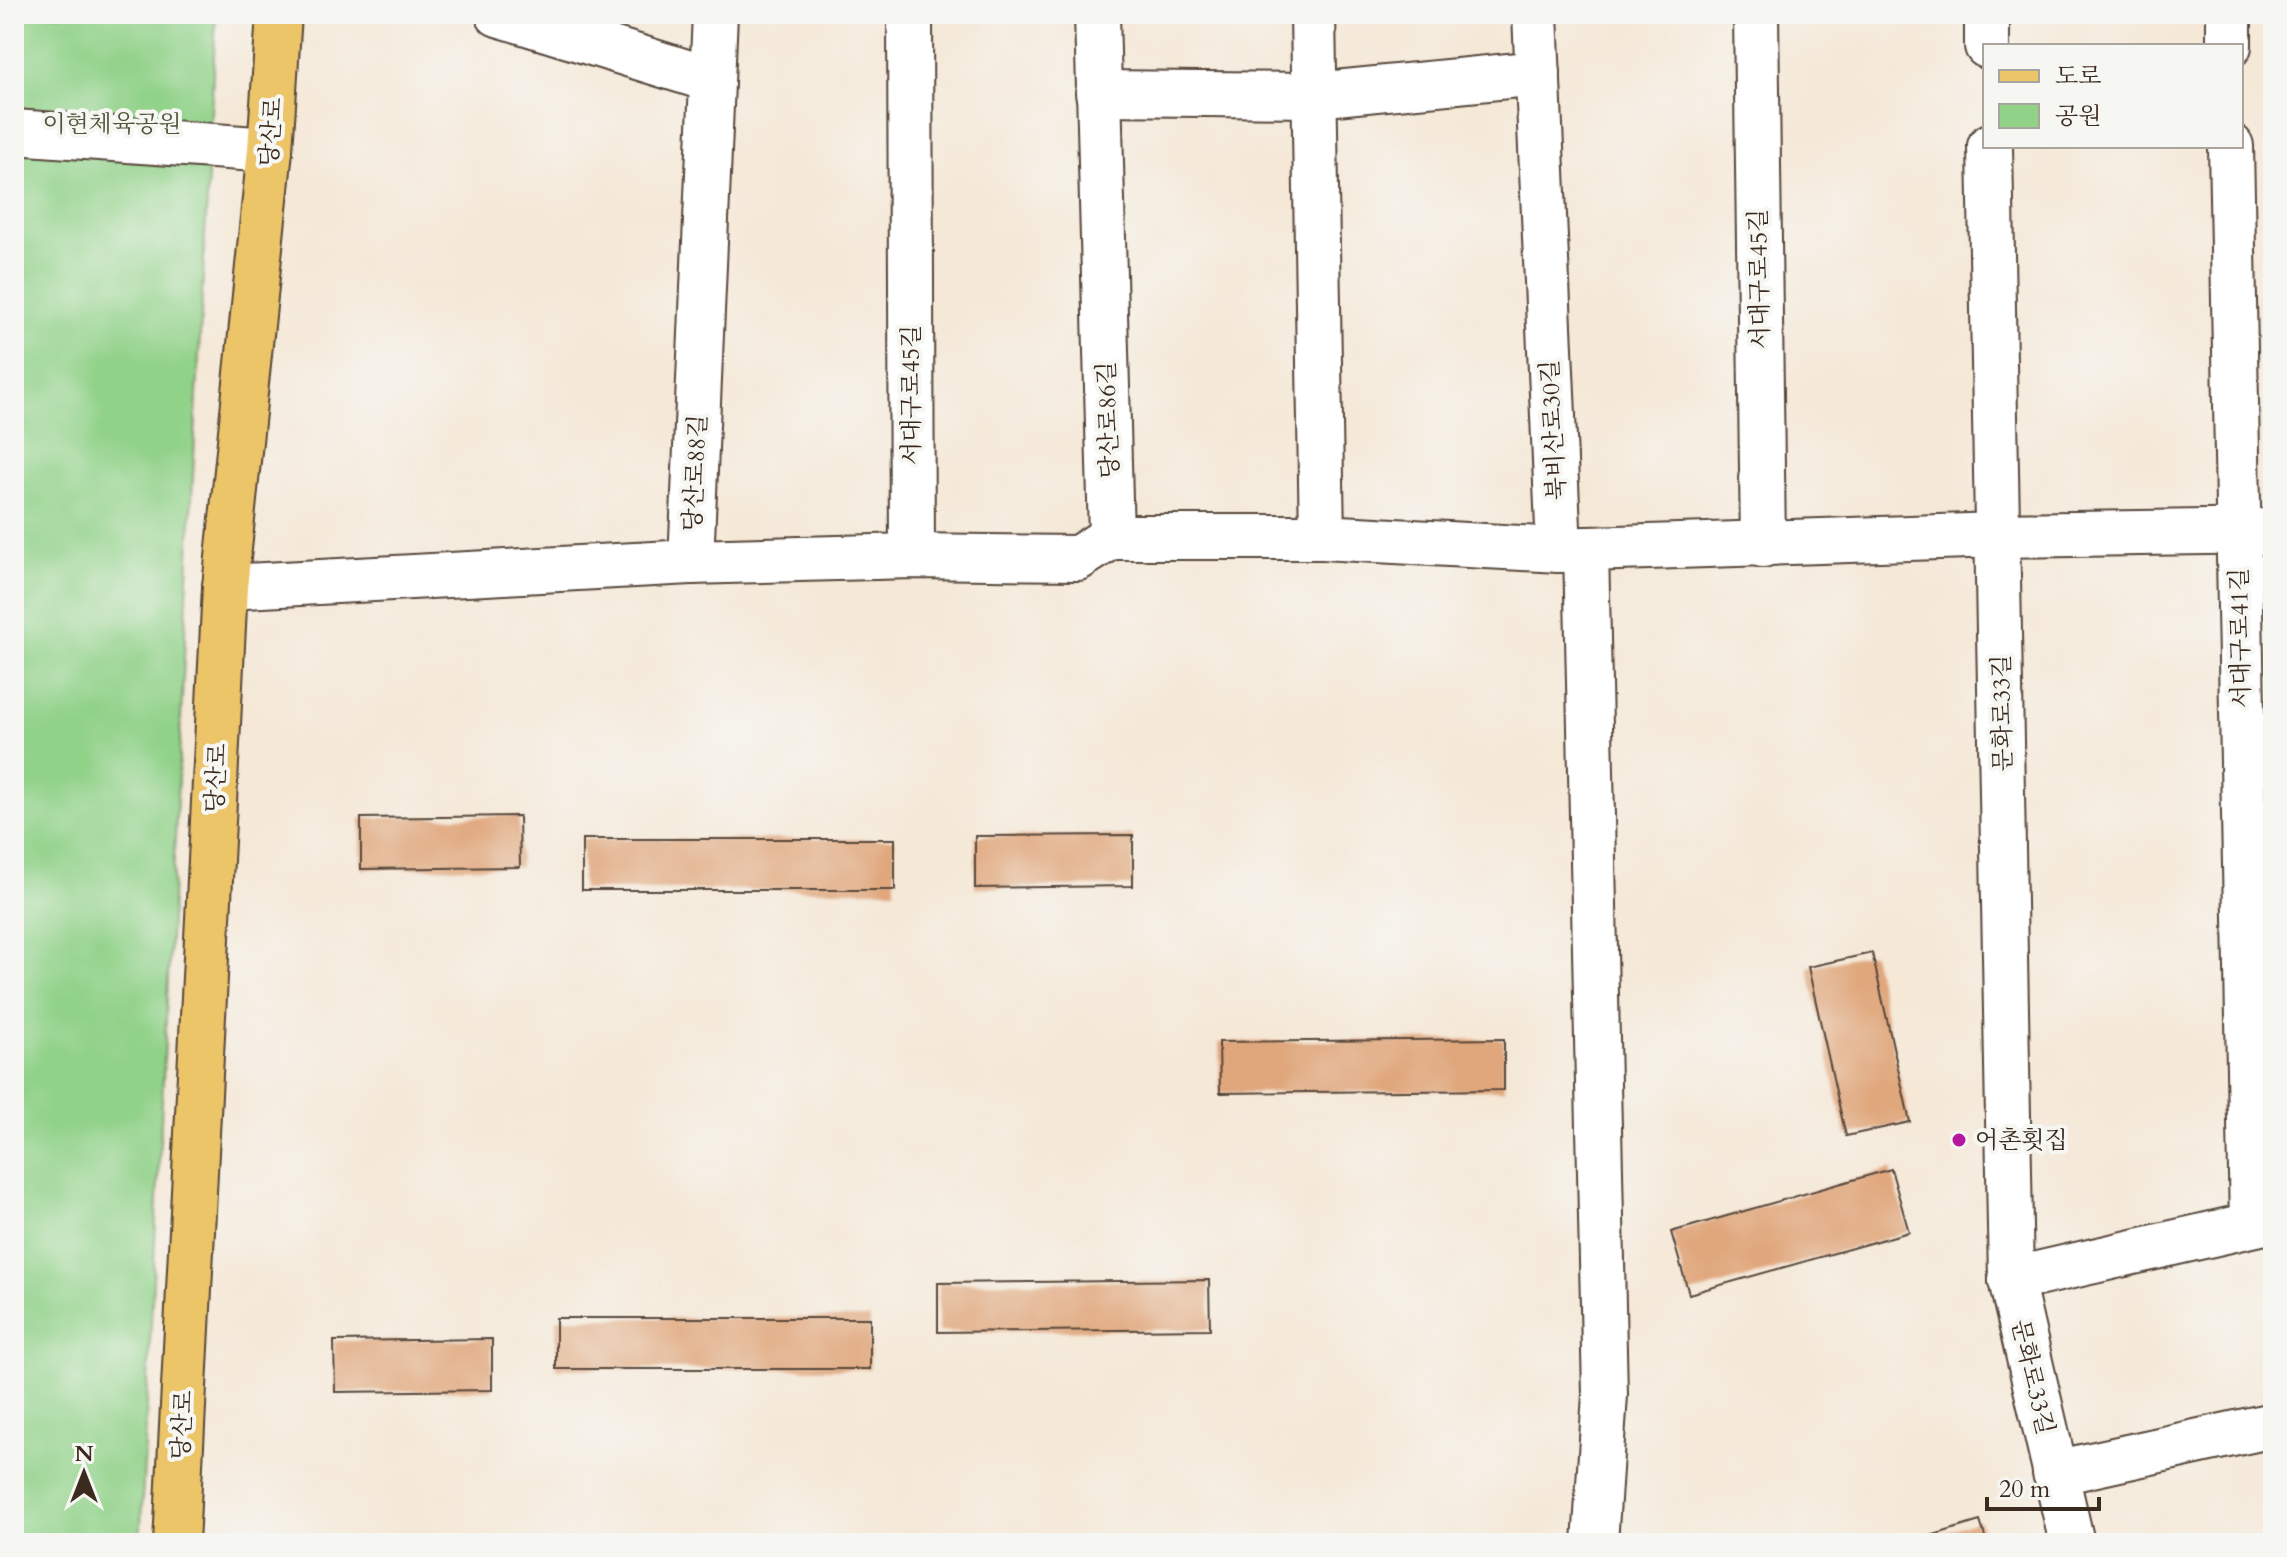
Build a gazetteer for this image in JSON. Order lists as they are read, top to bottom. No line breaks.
{"streets":{"main road":["당산로"],"street":["서대구로45길","당산로86길","북비산로30길","당산로88길","서대구로41길","문화로33길"]},"crossings":[["당산로","당산로88길"],["서대구로45길","서대구로41길"],["북비산로30길","서대구로41길"],["서대구로41길","문화로33길"]],"parks":["이현체육공원"],"places":["어촌횟집"],"legend":["도로","공원"],"scale_bar":"20 m","north":"top"}
